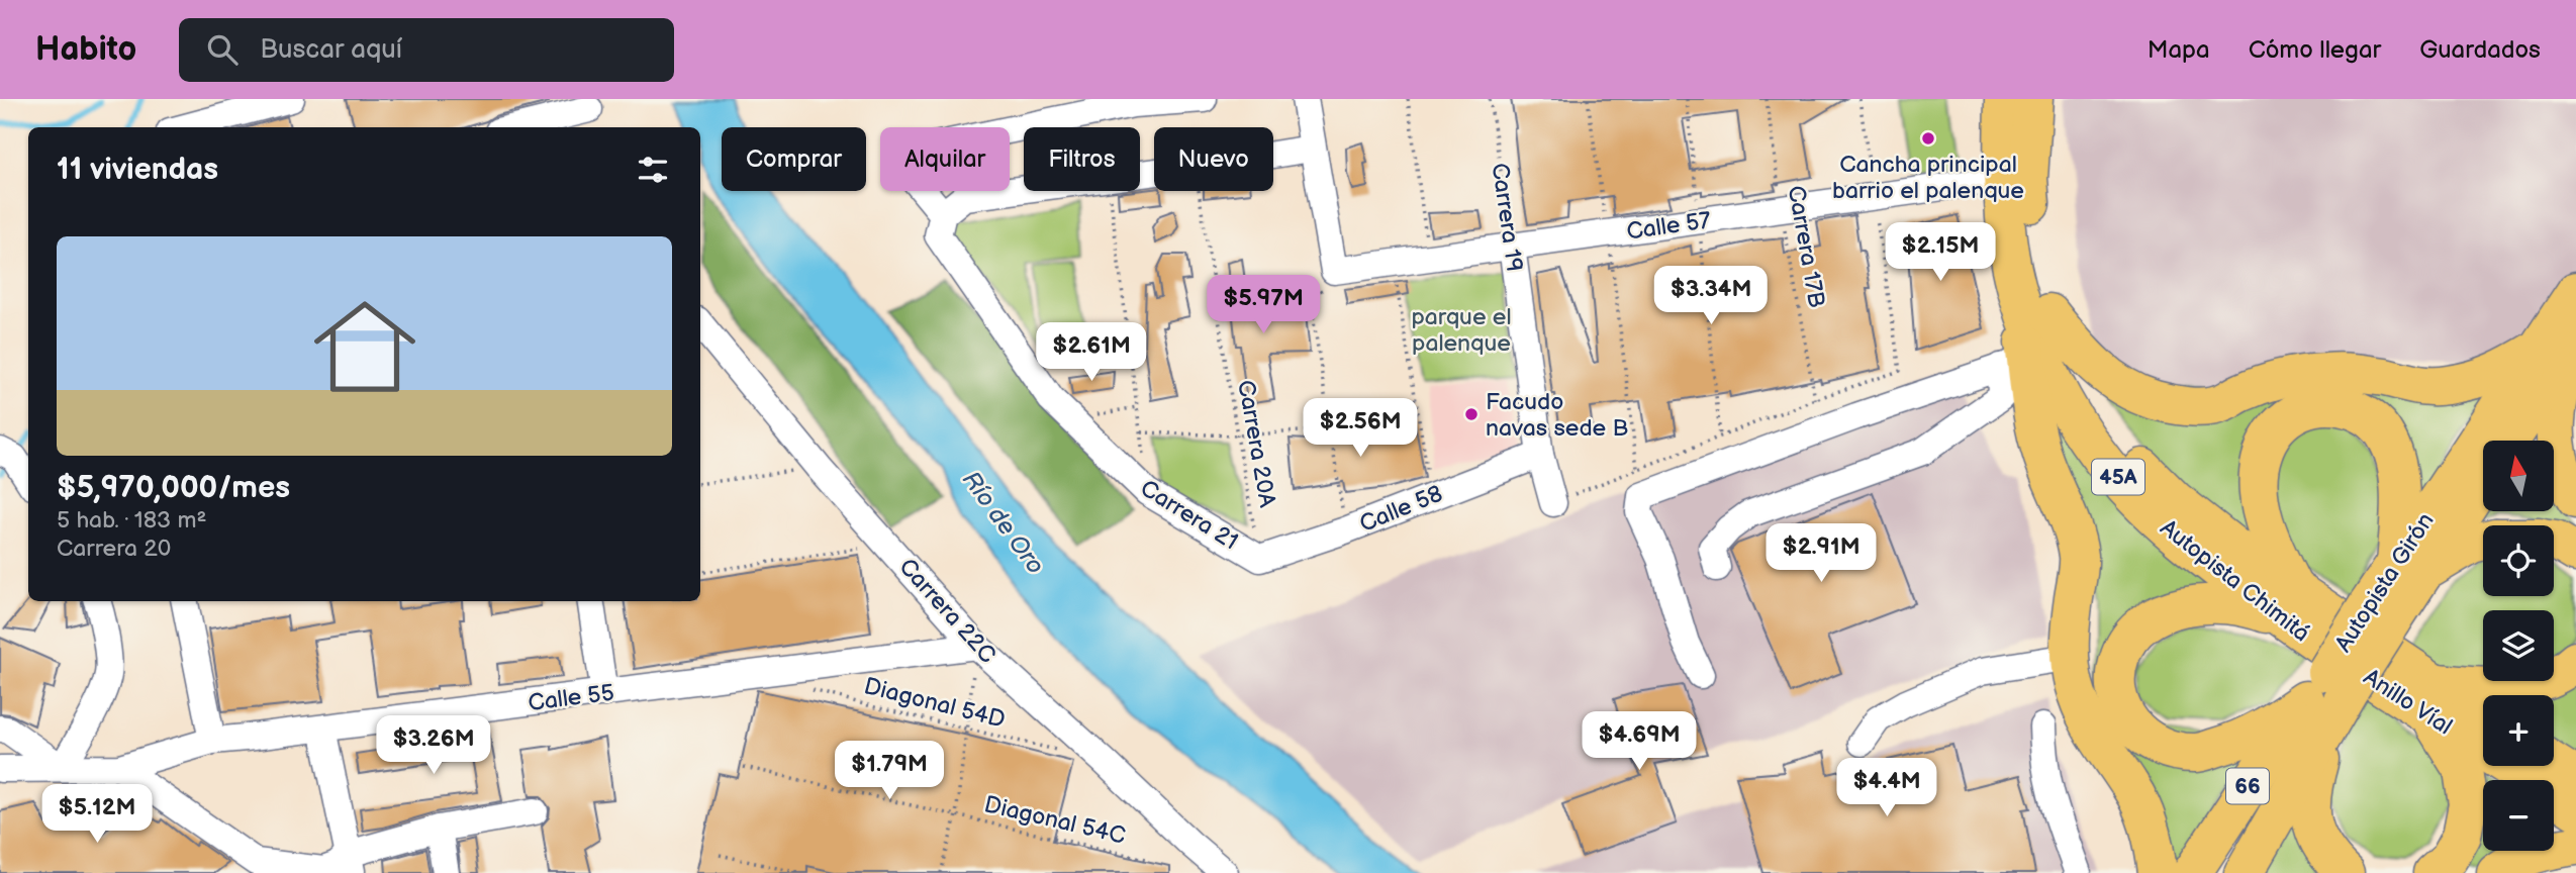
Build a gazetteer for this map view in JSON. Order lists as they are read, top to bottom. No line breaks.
{"streets":{"highway":["45A","Autopista Chimitá","Autopista Girón","Anillo Víal","66"],"street":["Carrera 19","Calle 57","Calle 58","Carrera 21","Carrera 22C","Calle 55"],"path":["Carrera 17B","Carrera 20A","Diagonal 54D","Diagonal 54C"]},"crossings":[["Carrera 19","Calle 57"],["Carrera 19","Calle 58"],["Calle 57","Carrera 17B"],["Calle 57","Autopista Chimitá"],["Carrera 20A","Calle 58"],["Carrera 20A","Carrera 21"],["Calle 58","Carrera 21"],["Autopista Chimitá","Autopista Girón"],["Autopista Chimitá","Anillo Víal"],["Autopista Girón","Anillo Víal"],["Carrera 22C","Calle 55"],["Carrera 22C","Diagonal 54D"]],"water":["Río de Oro"],"parks":["parque el palenque"],"places":["Cancha principal barrio el palenque","Facudo navas sede B"],"north":"top","page":{"header":"Habito","search":"Buscar aquí","nav":["Mapa","Cómo llegar","Guardados"],"chip":["Comprar","Alquilar","Filtros","Nuevo"],"heading":"11 viviendas","list":[{"name":"$5,970,000/mes","note":"5 hab. · 183 m² · Carrera 20"}],"price":["$2.15M","$3.34M","$5.97M","$2.61M","$2.56M","$2.91M","$4.69M","$3.26M","$1.79M","$4.4M","$5.12M"],"map_buttons":["+","−"]}}
